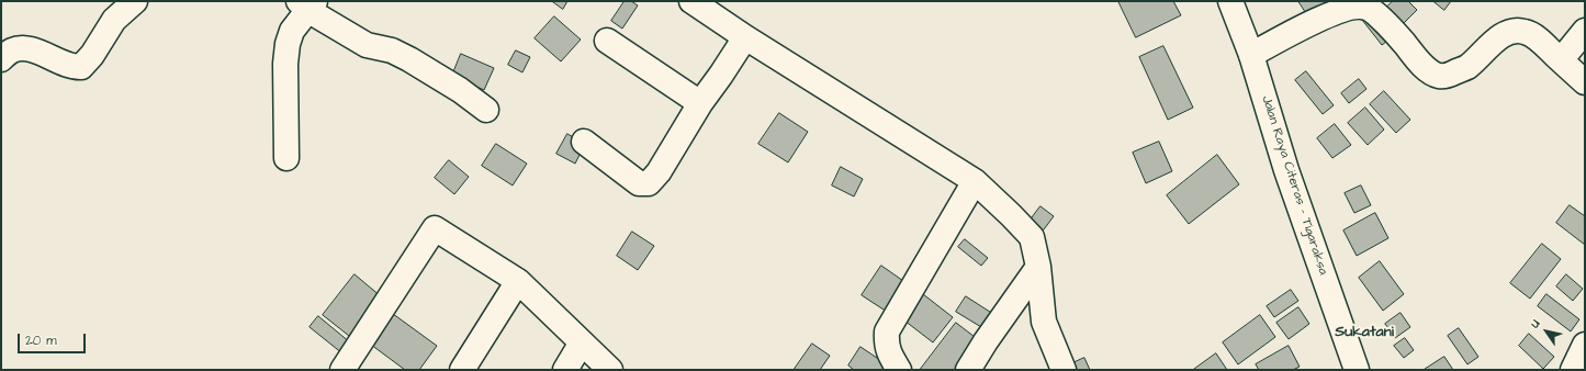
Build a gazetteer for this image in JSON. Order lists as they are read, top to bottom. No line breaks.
{"streets":{"street":["Jalan Raya Citeras - Tigaraksa"]},"districts":["Sukatani"],"scale_bar":"20 m","north":"top left"}
